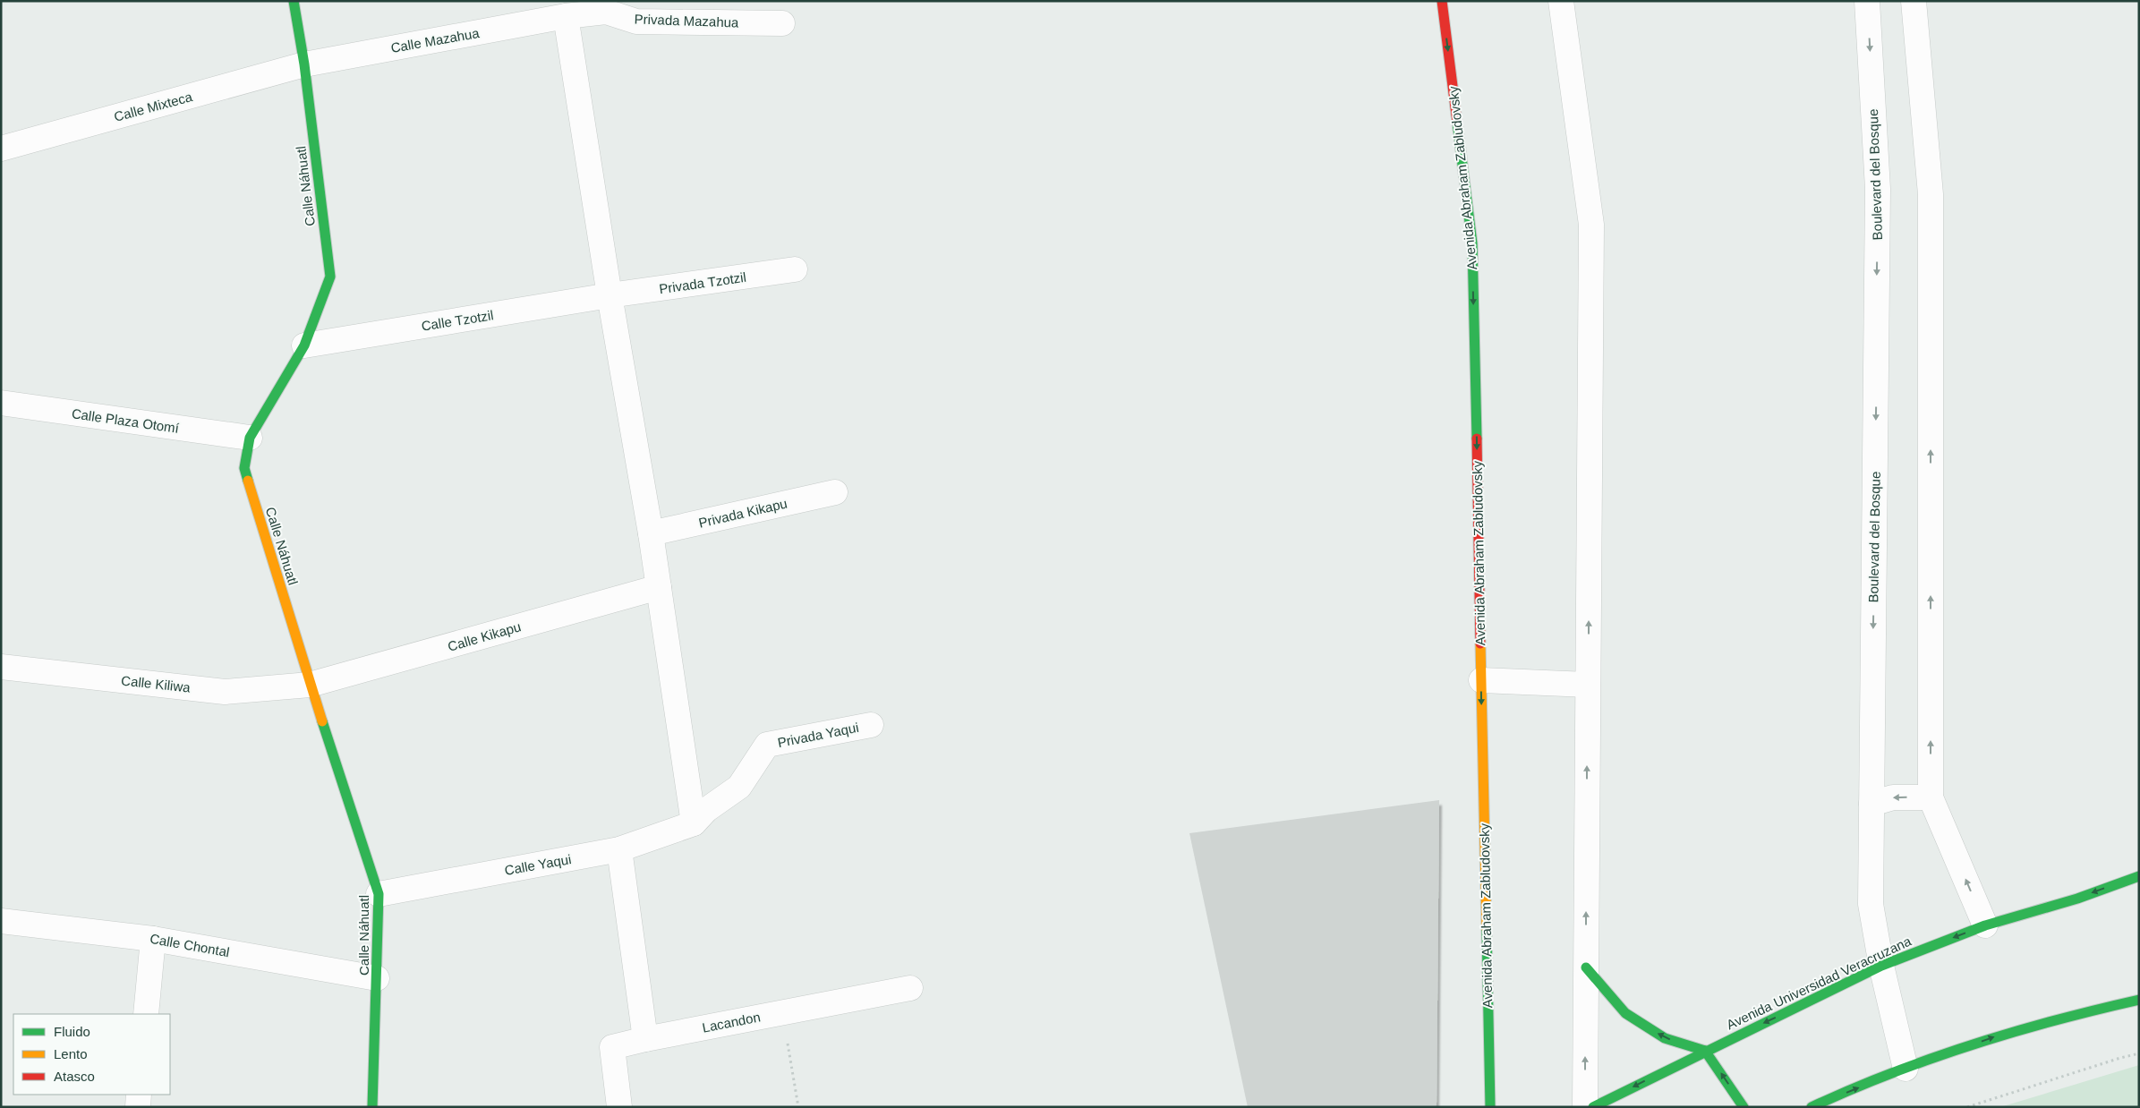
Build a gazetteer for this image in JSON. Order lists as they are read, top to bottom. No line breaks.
{"streets":{"street":["Privada Mazahua","Calle Mazahua","Calle Mixteca","Boulevard del Bosque","Avenida Abraham Zabludovsky","Calle Náhuatl","Privada Tzotzil","Calle Tzotzil","Calle Plaza Otomí","Privada Kikapu","Calle Kikapu","Calle Kiliwa","Privada Yaqui","Calle Yaqui","Calle Chontal","Avenida Universidad Veracruzana","Lacandon"]},"crossings":[["Privada Mazahua","Calle Mazahua"],["Calle Mazahua","Calle Mixteca"],["Calle Mazahua","Calle Náhuatl"],["Calle Mixteca","Calle Náhuatl"],["Boulevard del Bosque","Avenida Universidad Veracruzana"],["Calle Náhuatl","Calle Tzotzil"],["Calle Náhuatl","Calle Plaza Otomí"],["Calle Náhuatl","Calle Kikapu"],["Calle Náhuatl","Calle Kiliwa"],["Calle Náhuatl","Calle Yaqui"],["Calle Náhuatl","Calle Chontal"],["Privada Tzotzil","Calle Tzotzil"],["Calle Kikapu","Calle Kiliwa"],["Privada Yaqui","Calle Yaqui"]],"one_way":["Avenida Abraham Zabludovsky","Avenida Universidad Veracruzana"],"legend":["Fluido","Lento","Atasco"]}
